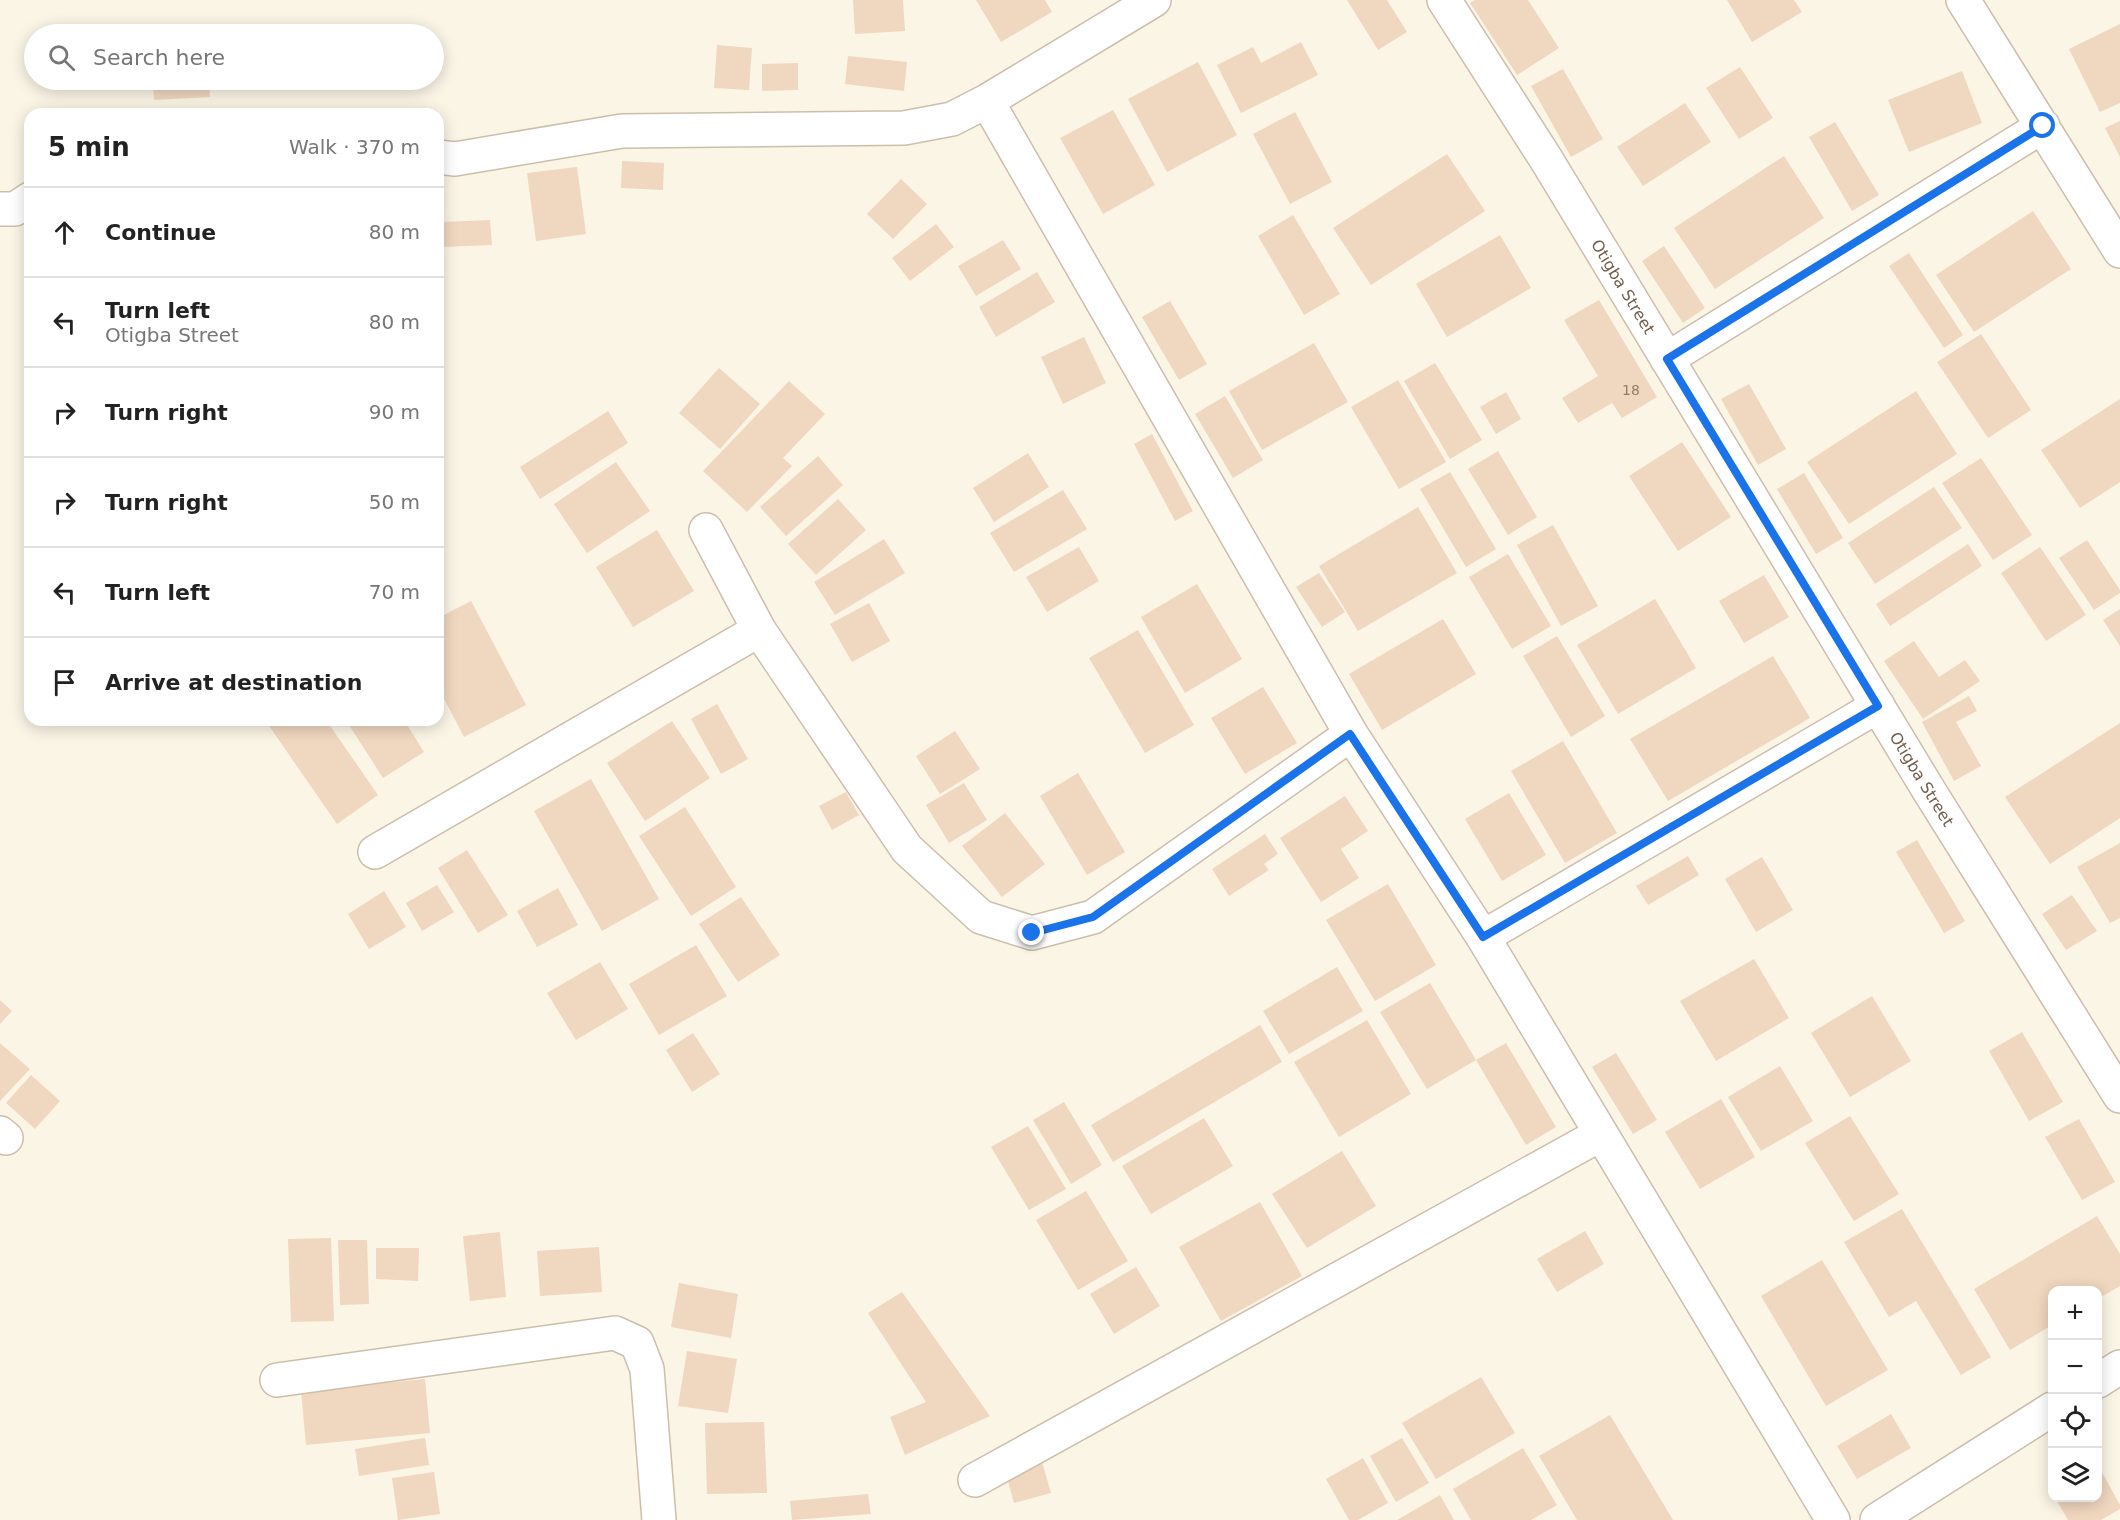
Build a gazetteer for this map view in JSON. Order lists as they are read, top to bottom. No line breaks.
{"streets":{"street":["Otigba Street"]},"house_numbers":["18"],"page":{"search":"Search here","heading":["5 min","Walk · 370 m"],"list":[["Continue","80 m"],["Turn left","Otigba Street","80 m"],["Turn right","90 m"],["Turn right","50 m"],["Turn left","70 m"],"Arrive at destination"],"map_buttons":["+","−"]}}
